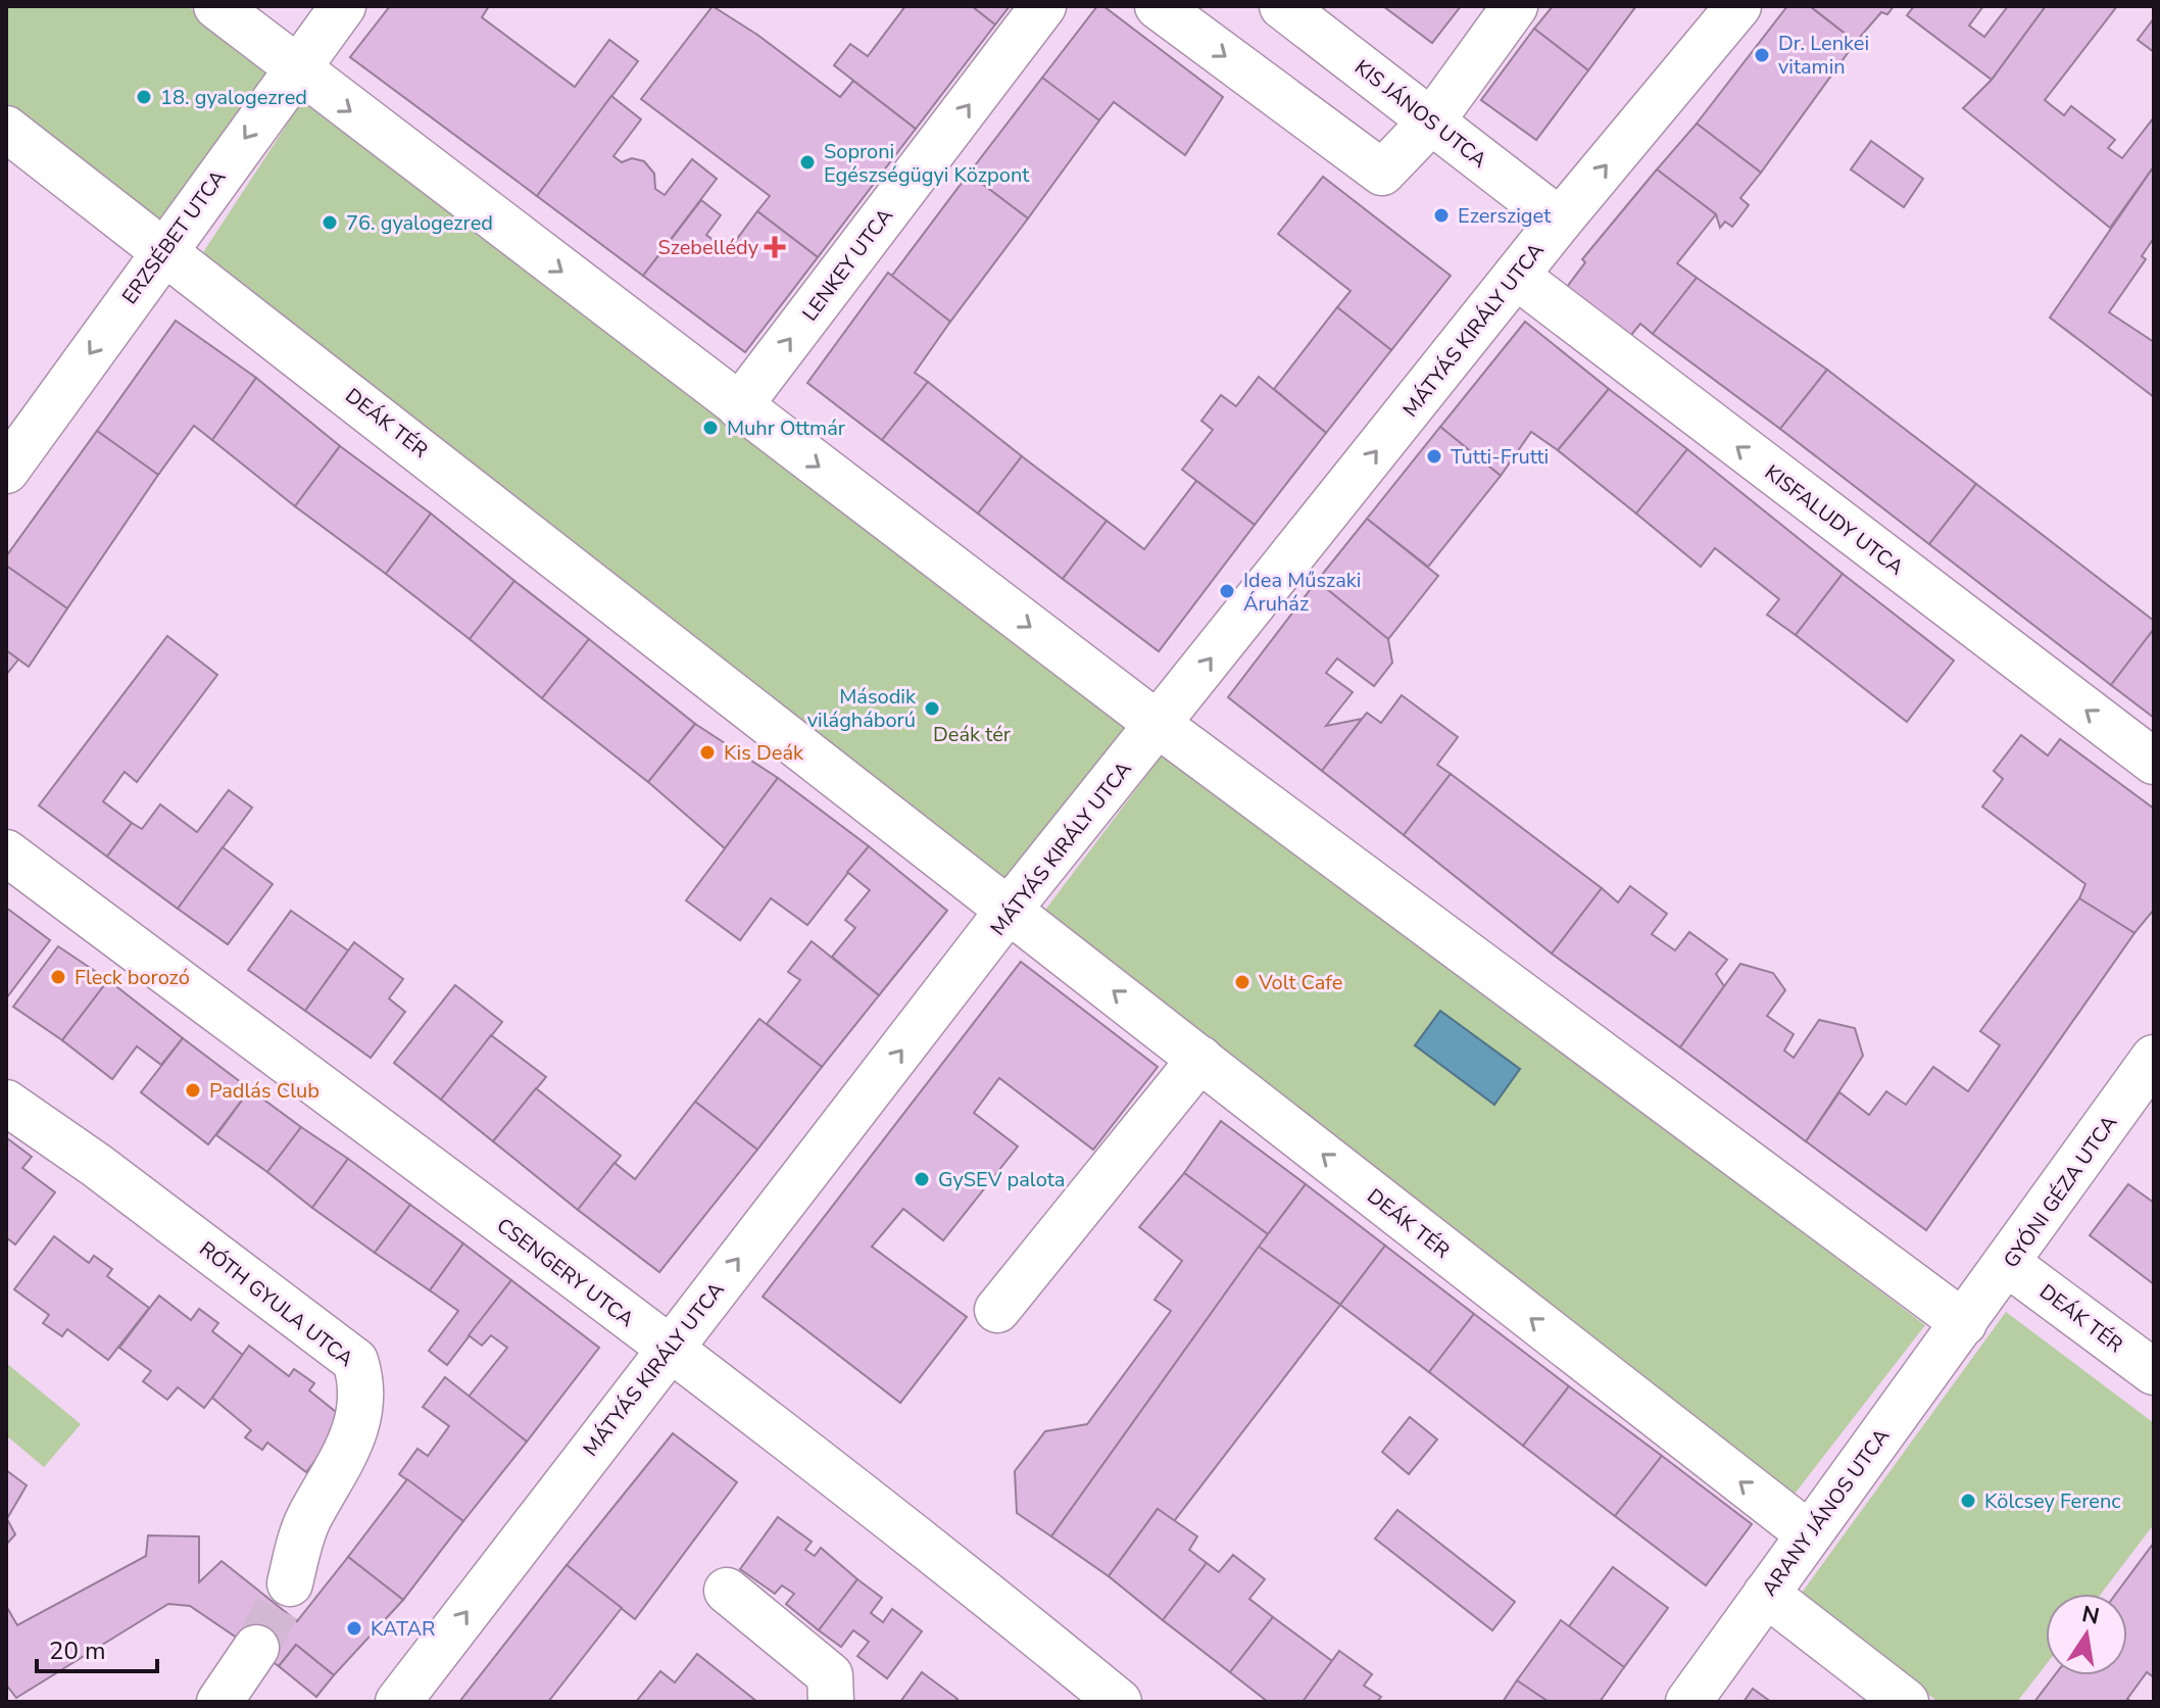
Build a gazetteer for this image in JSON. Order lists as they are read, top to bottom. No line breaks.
{"streets":{"street":["KIS JÁNOS UTCA","ERZSÉBET UTCA","LENKEY UTCA","MÁTYÁS KIRÁLY UTCA","DEÁK TÉR","KISFALUDY UTCA","GYÓNI GÉZA UTCA","CSENGERY UTCA","RÓTH GYULA UTCA","ARANY JÁNOS UTCA"]},"crossings":[["KIS JÁNOS UTCA","MÁTYÁS KIRÁLY UTCA"],["ERZSÉBET UTCA","DEÁK TÉR"],["MÁTYÁS KIRÁLY UTCA","DEÁK TÉR"],["MÁTYÁS KIRÁLY UTCA","KISFALUDY UTCA"],["MÁTYÁS KIRÁLY UTCA","CSENGERY UTCA"],["DEÁK TÉR","GYÓNI GÉZA UTCA"],["DEÁK TÉR","ARANY JÁNOS UTCA"],["GYÓNI GÉZA UTCA","ARANY JÁNOS UTCA"]],"one_way":["ERZSÉBET UTCA","LENKEY UTCA","MÁTYÁS KIRÁLY UTCA","KISFALUDY UTCA"],"parks":["Deák tér"],"places":{"other":["Dr. Lenkei vitamin","18. gyalogezred","Soproni Egészségügyi Központ","Ezersziget","76. gyalogezred","Muhr Ottmár","Tutti-Frutti","Idea Műszaki Áruház","Második világháború","Kis Deák","Fleck borozó","Volt Cafe","Padlás Club","GySEV palota","Kölcsey Ferenc","KATAR"],"health":["Szebellédy"]},"scale_bar":"20 m","north":"top"}
